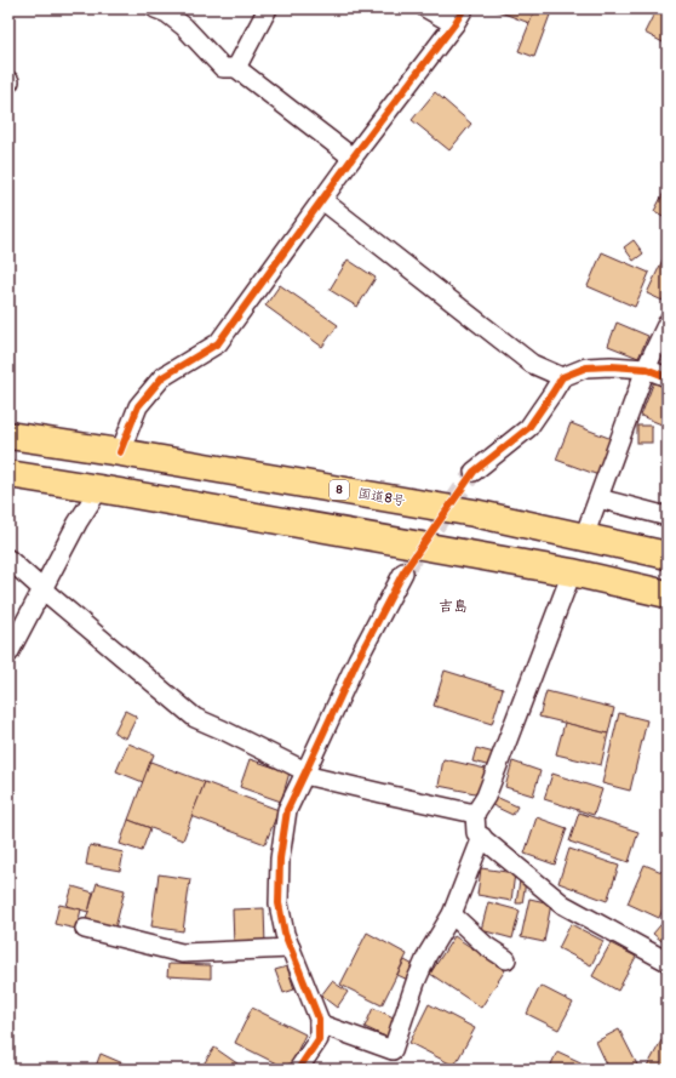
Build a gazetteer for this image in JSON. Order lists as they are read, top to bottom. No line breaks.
{"streets":{"highway":["8","国道8号"]},"districts":["吉島"]}
